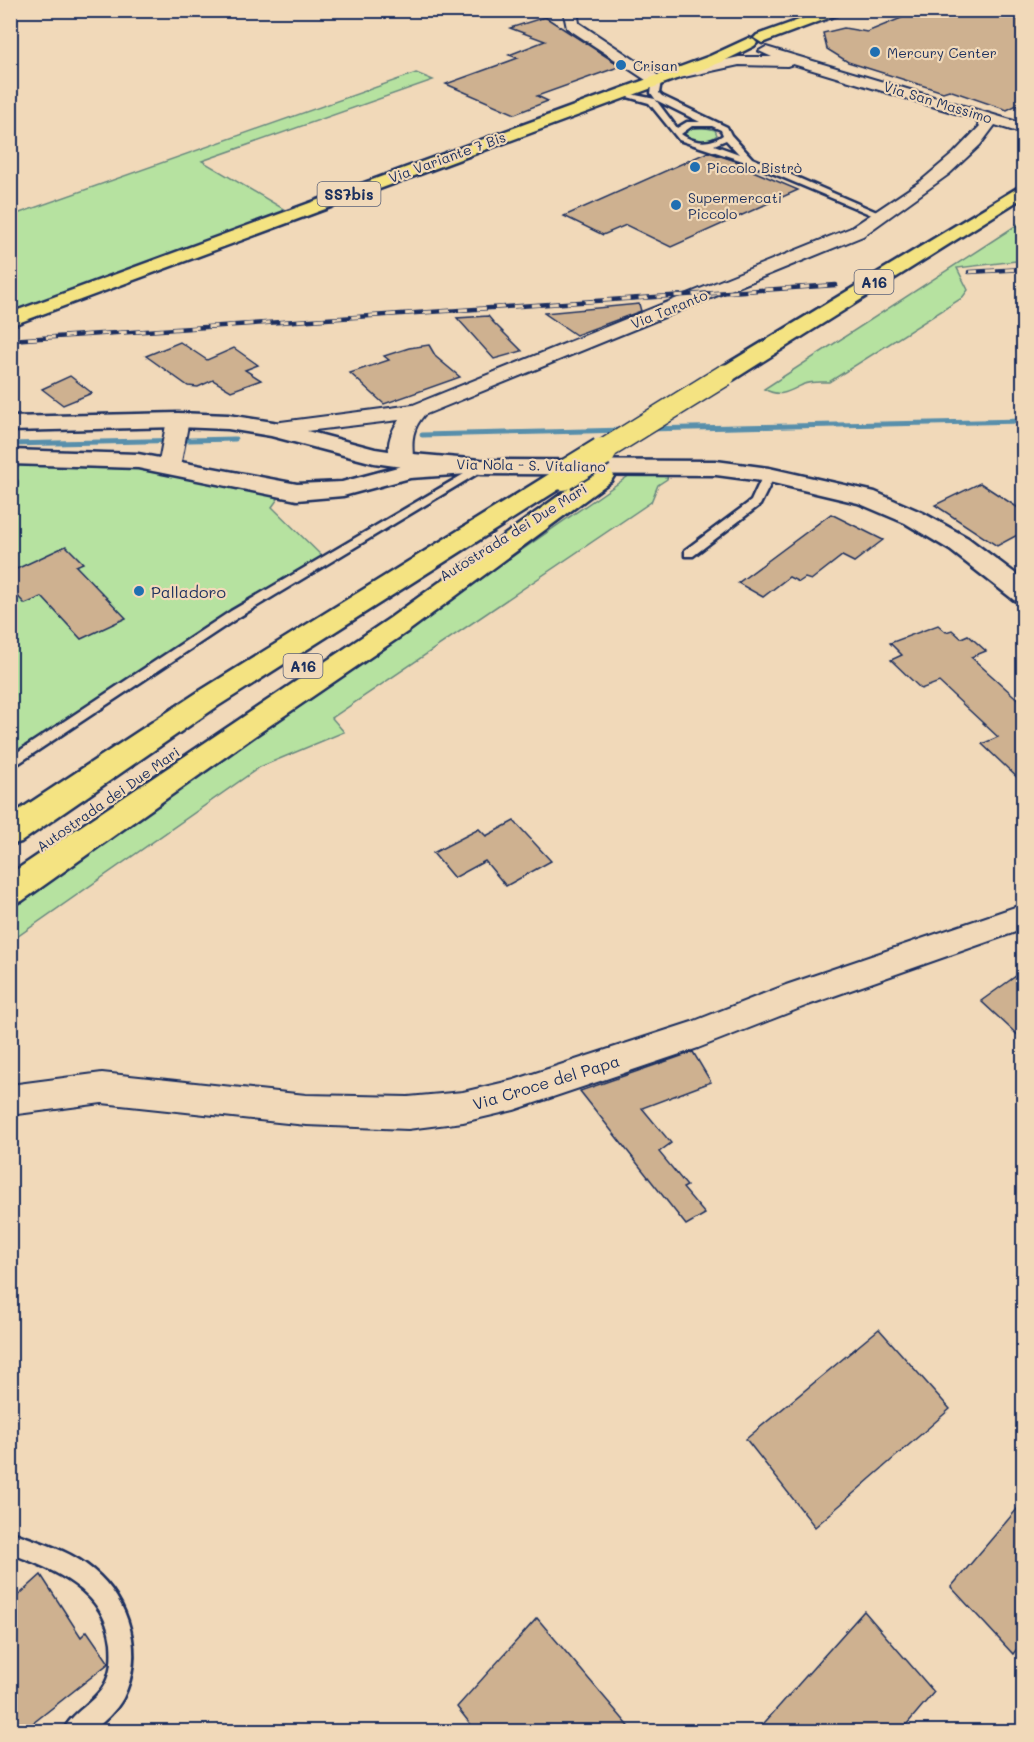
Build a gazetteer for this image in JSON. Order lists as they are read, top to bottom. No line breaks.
{"streets":{"main road":["Via Variante 7 Bis","SS7bis","A16","Via Nola - S. Vitaliano","Autostrada dei Due Mari"],"street":["Via San Massimo","Via Taranto","Via Croce del Papa"]},"crossings":[["Via San Massimo","Via Variante 7 Bis"],["Via San Massimo","SS7bis"],["Via Variante 7 Bis","SS7bis"],["Via Taranto","Via Nola - S. Vitaliano"]],"places":["Mercury Center","Crisan","Piccolo Bistrò","Supermercati Piccolo","Palladoro"]}
